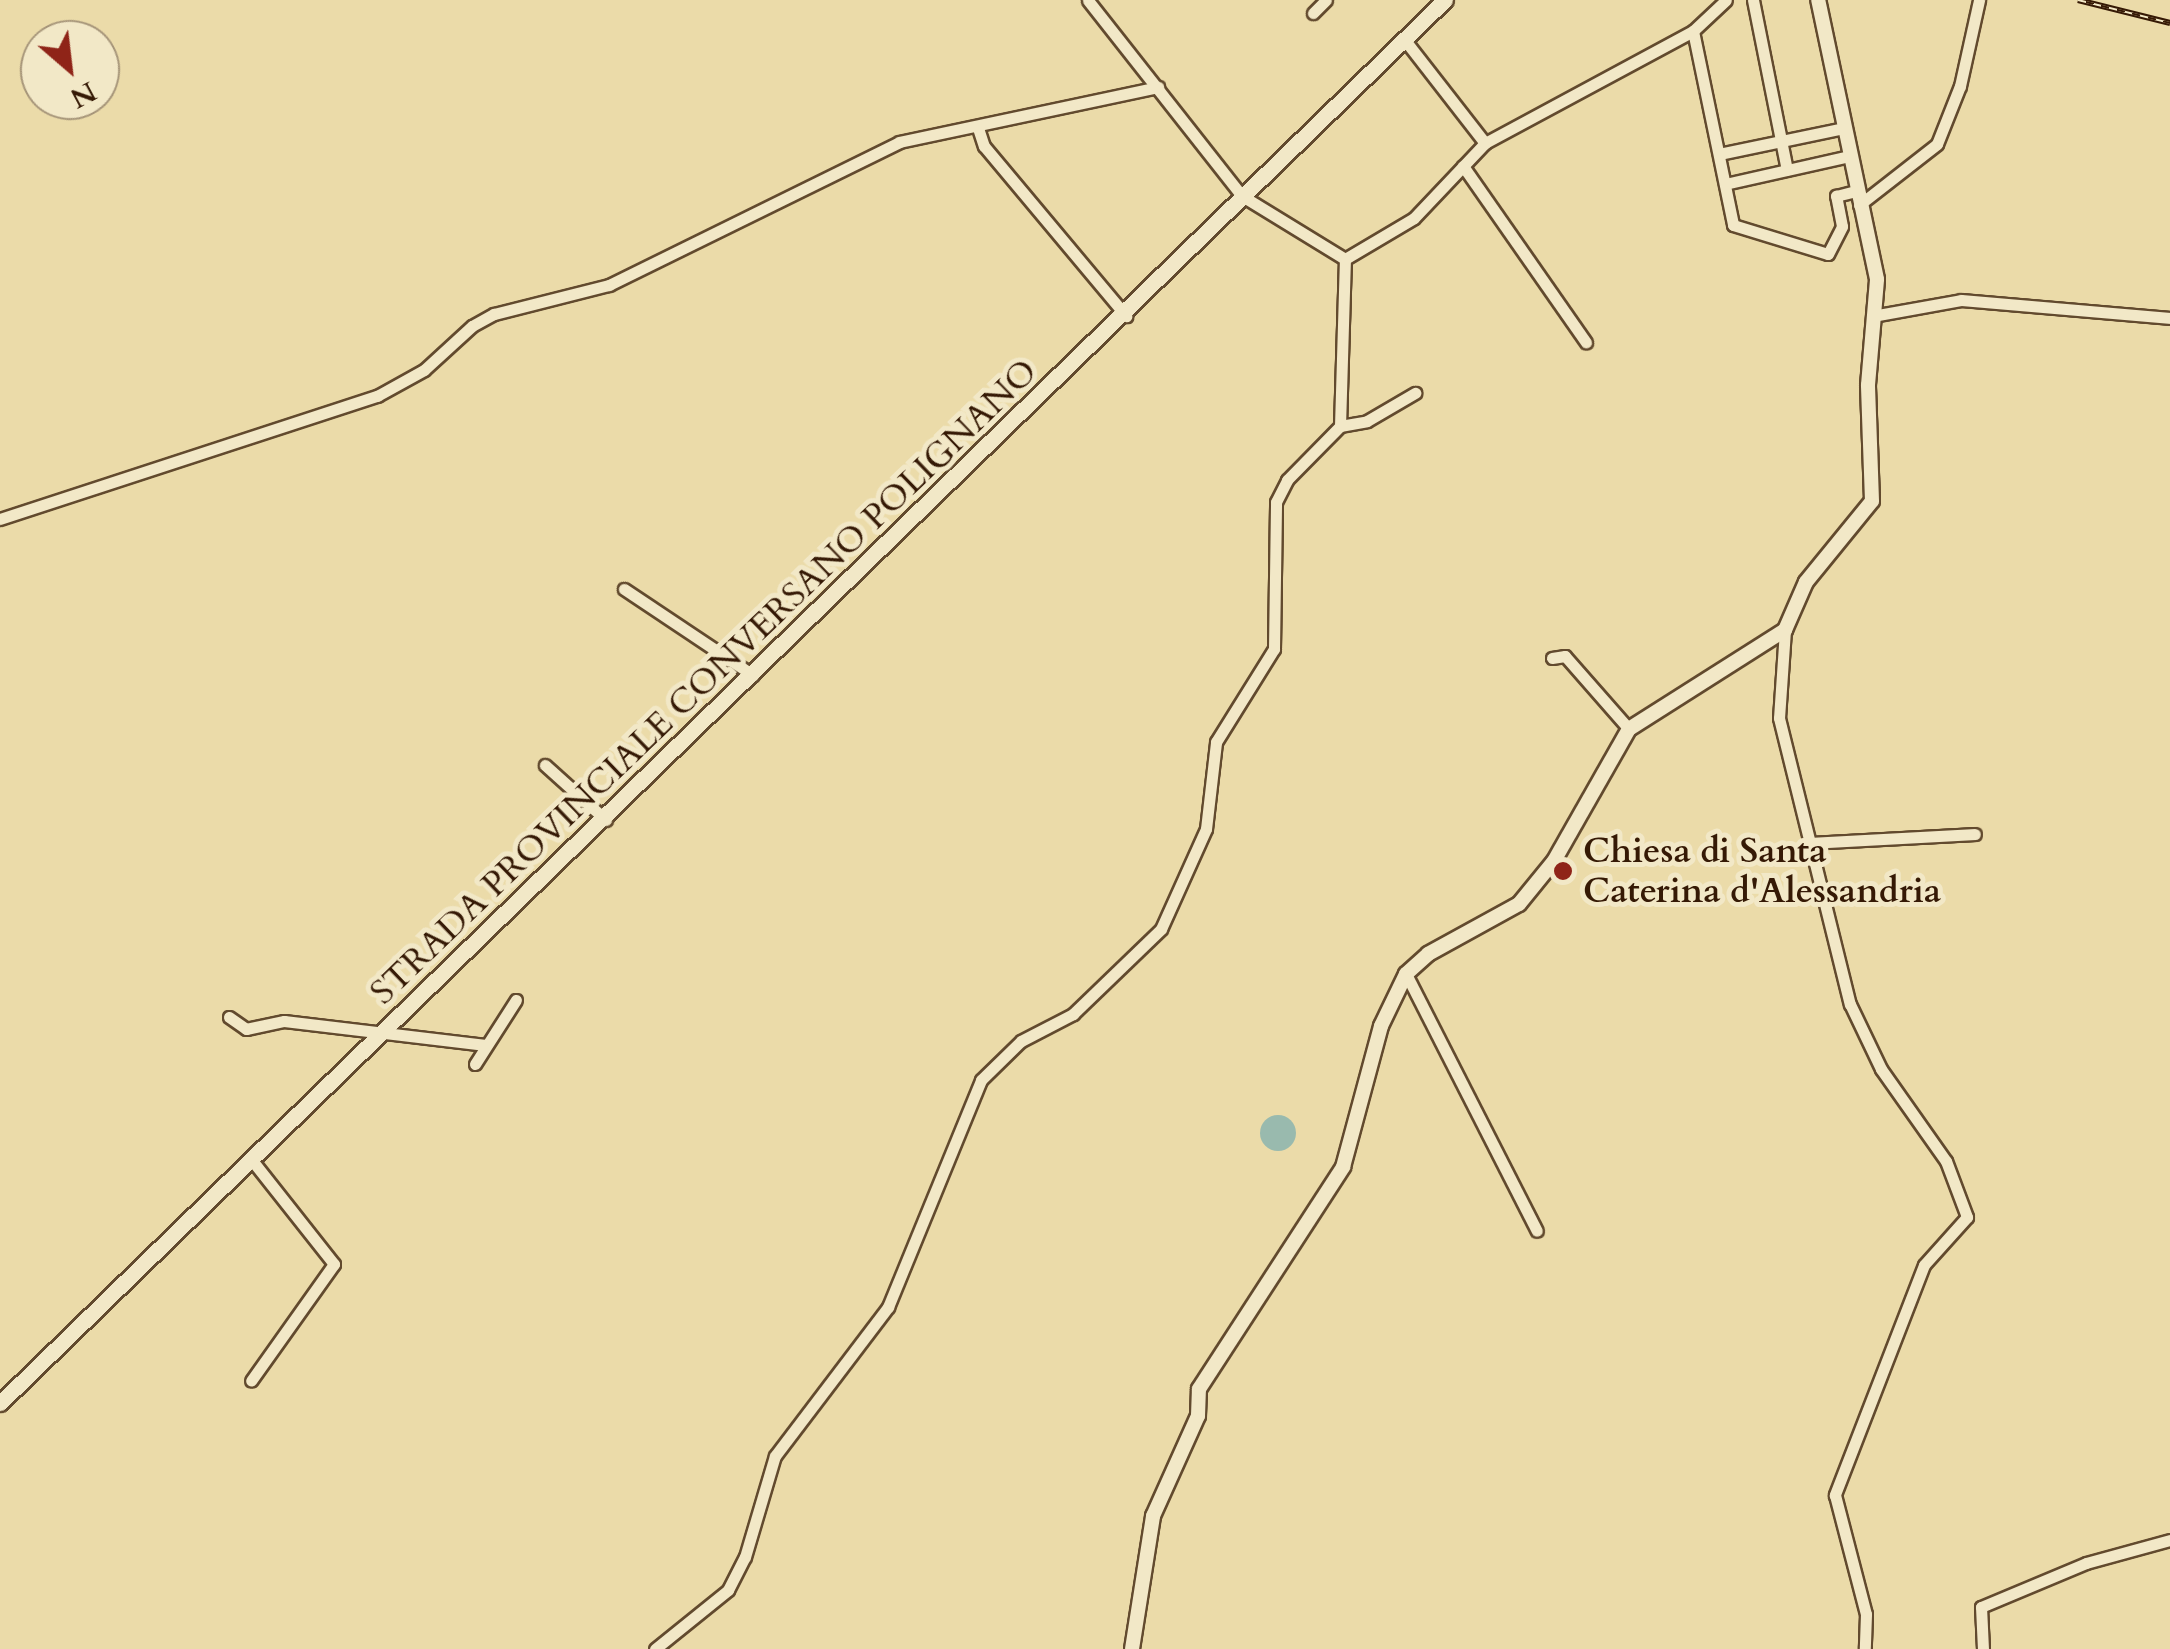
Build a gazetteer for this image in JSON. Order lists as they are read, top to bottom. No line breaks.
{"streets":{"main road":["STRADA PROVINCIALE CONVERSANO POLIGNANO"]},"places":["Chiesa di Santa Caterina d'Alessandria"],"north":"bottom right"}
